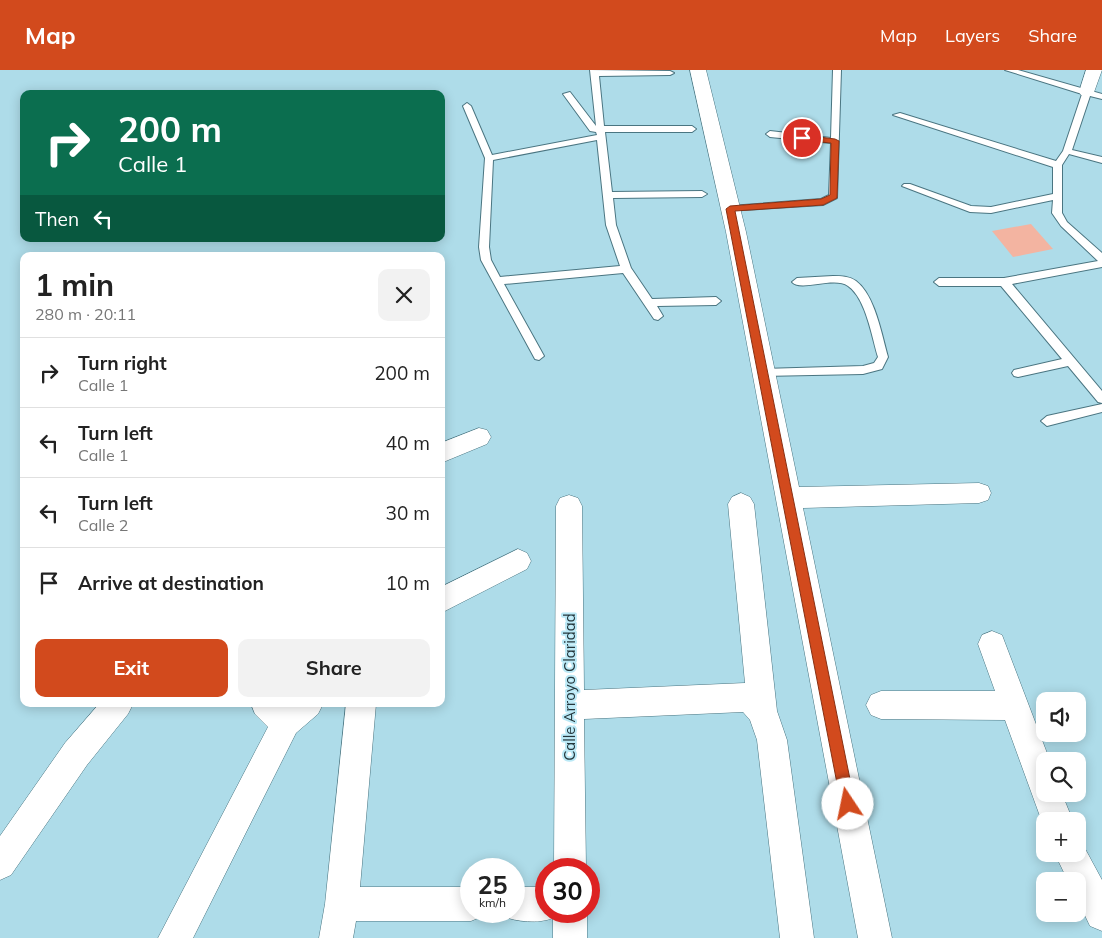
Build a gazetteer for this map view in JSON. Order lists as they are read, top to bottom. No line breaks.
{"streets":{"street":["Calle Arroyo Claridad"]},"page":{"header":"Map","nav":["Map","Layers","Share"],"turn":["200 m","Calle 1"],"then":"Then","heading":["1 min","280 m · 20:11"],"list":[{"name":"Turn right","note":"Calle 1","value":"200 m"},{"name":"Turn left","note":"Calle 1","value":"40 m"},{"name":"Turn left","note":"Calle 2","value":"30 m"},{"name":"Arrive at destination","value":"10 m"}],"buttons":["Exit","Share"],"map_buttons":["+","−"],"speed":"25 km/h","limit":"30"}}
